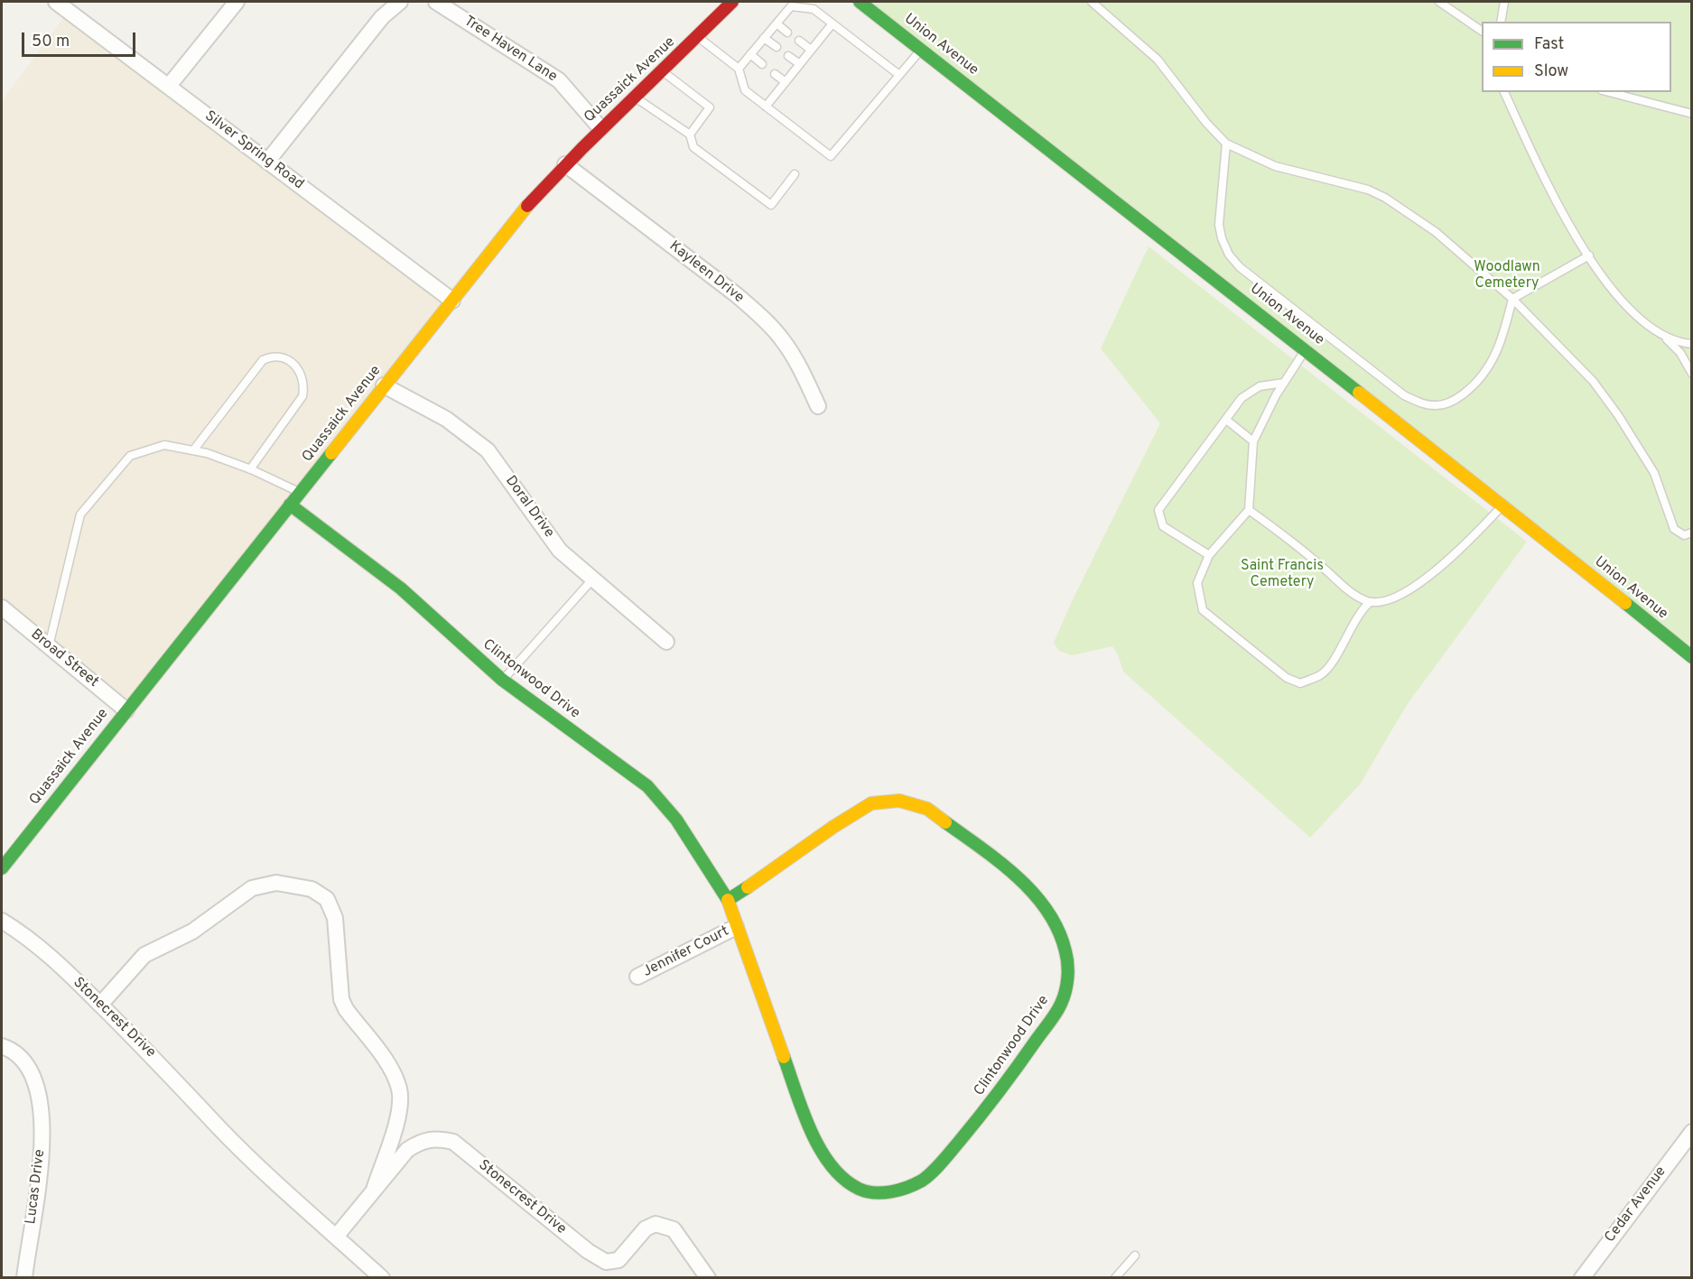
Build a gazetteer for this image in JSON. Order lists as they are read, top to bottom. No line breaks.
{"streets":{"street":["Union Avenue","Tree Haven Lane","Quassaick Avenue","Silver Spring Road","Kayleen Drive","Doral Drive","Broad Street","Clintonwood Drive","Jennifer Court","Stonecrest Drive","Lucas Drive","Cedar Avenue"]},"crossings":[["Tree Haven Lane","Quassaick Avenue"],["Quassaick Avenue","Silver Spring Road"],["Quassaick Avenue","Kayleen Drive"],["Quassaick Avenue","Doral Drive"],["Quassaick Avenue","Broad Street"],["Quassaick Avenue","Clintonwood Drive"],["Clintonwood Drive","Jennifer Court"]],"parks":["Woodlawn Cemetery","Saint Francis Cemetery"],"legend":["Fast","Slow"],"scale_bar":"50 m"}
